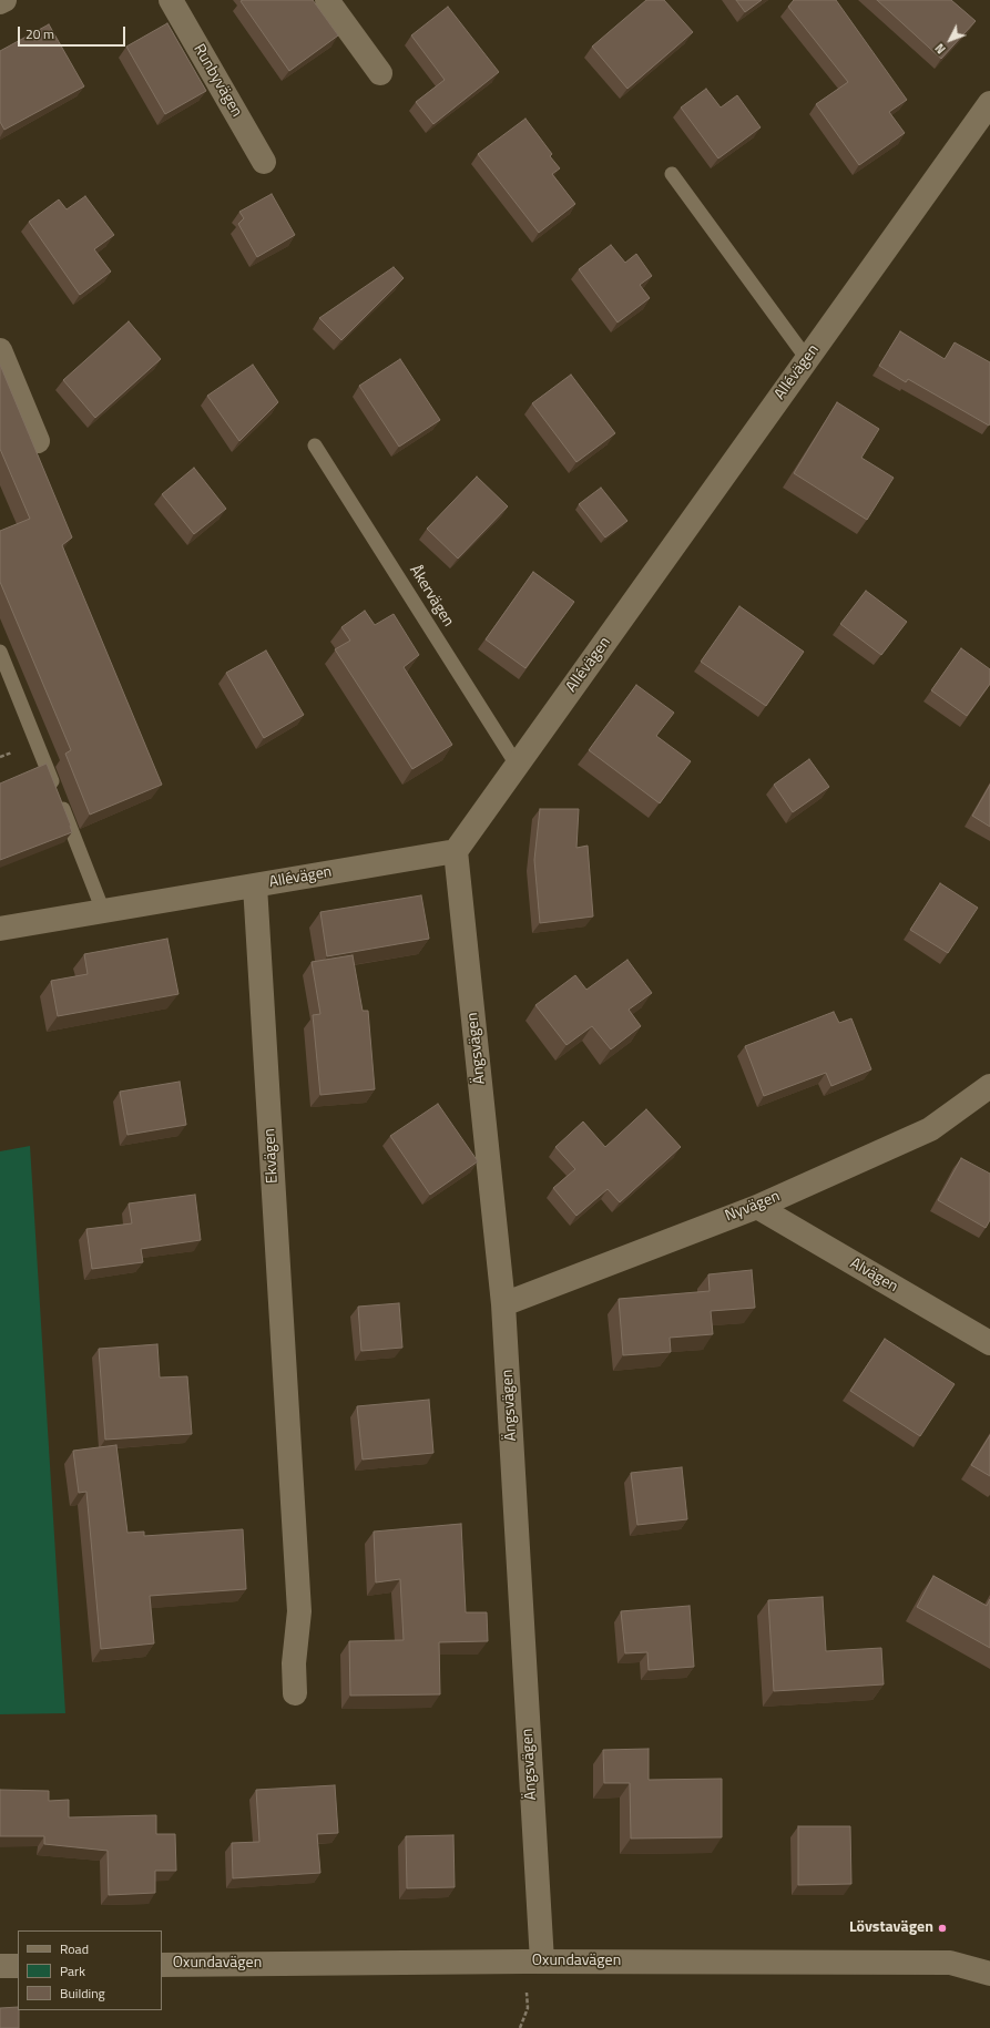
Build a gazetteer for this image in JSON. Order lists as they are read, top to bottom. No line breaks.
{"streets":{"street":["Runbyvägen","Allévägen","Ängsvägen","Ekvägen","Nyvägen","Alvägen","Oxundavägen"],"lane":["Åkervägen"]},"crossings":[["Allévägen","Åkervägen"],["Allévägen","Ängsvägen"],["Allévägen","Ekvägen"],["Ängsvägen","Nyvägen"],["Ängsvägen","Oxundavägen"],["Nyvägen","Alvägen"]],"places":["Lövstavägen"],"legend":["Road","Park","Building"],"scale_bar":"20 m","north":"bottom left"}
